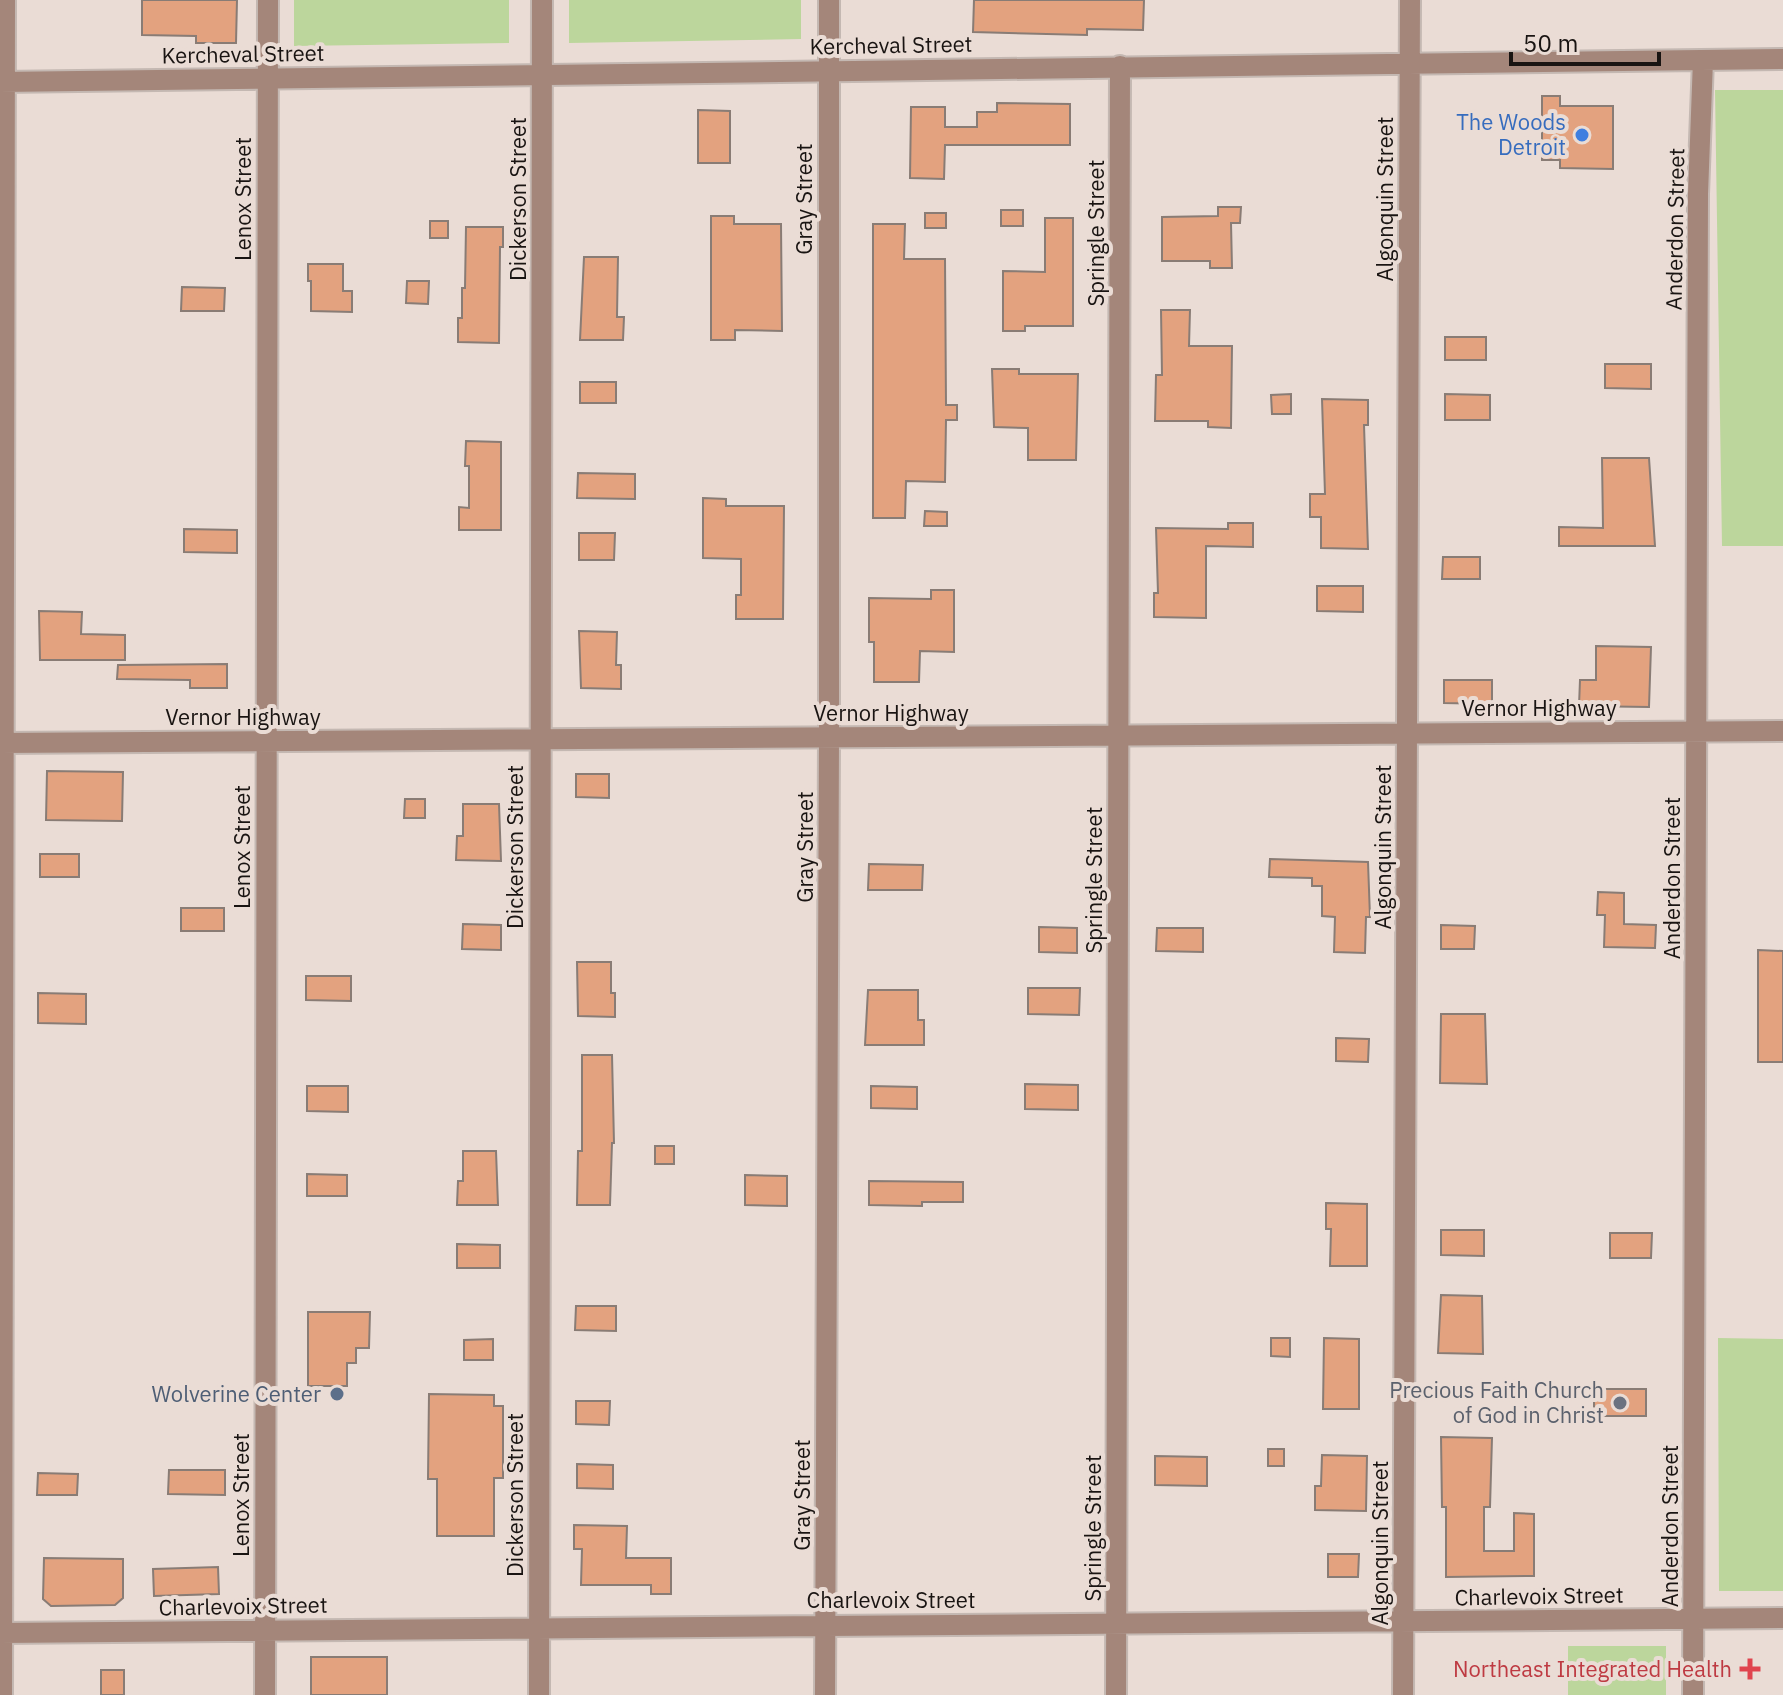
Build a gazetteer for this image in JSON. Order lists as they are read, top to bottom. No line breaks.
{"streets":{"street":["Kercheval Street","Lenox Street","Dickerson Street","Gray Street","Algonquin Street","Anderdon Street","Springle Street","Vernor Highway","Charlevoix Street"]},"crossings":[["Kercheval Street","Lenox Street"],["Kercheval Street","Dickerson Street"],["Kercheval Street","Gray Street"],["Kercheval Street","Algonquin Street"],["Kercheval Street","Anderdon Street"],["Kercheval Street","Springle Street"],["Lenox Street","Vernor Highway"],["Lenox Street","Charlevoix Street"],["Dickerson Street","Vernor Highway"],["Dickerson Street","Charlevoix Street"],["Gray Street","Vernor Highway"],["Gray Street","Charlevoix Street"],["Algonquin Street","Vernor Highway"],["Algonquin Street","Charlevoix Street"],["Anderdon Street","Vernor Highway"],["Anderdon Street","Charlevoix Street"],["Springle Street","Vernor Highway"],["Springle Street","Charlevoix Street"]],"places":{"other":["The Woods Detroit","Wolverine Center","Precious Faith Church of God in Christ"],"health":["Northeast Integrated Health"]},"scale_bar":"50 m"}
